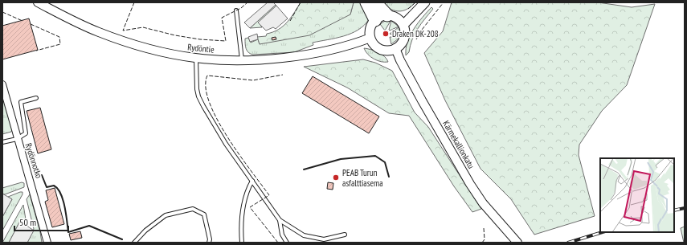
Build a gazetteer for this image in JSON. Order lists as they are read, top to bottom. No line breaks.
{"streets":{"street":["Rydöntie","Kärmekallionkatu","Rydönnotko"]},"crossings":[["Rydöntie","Kärmekallionkatu"]],"places":["Draken DK-208","PEAB Turun asfalttiasema"],"scale_bar":"50 m"}
